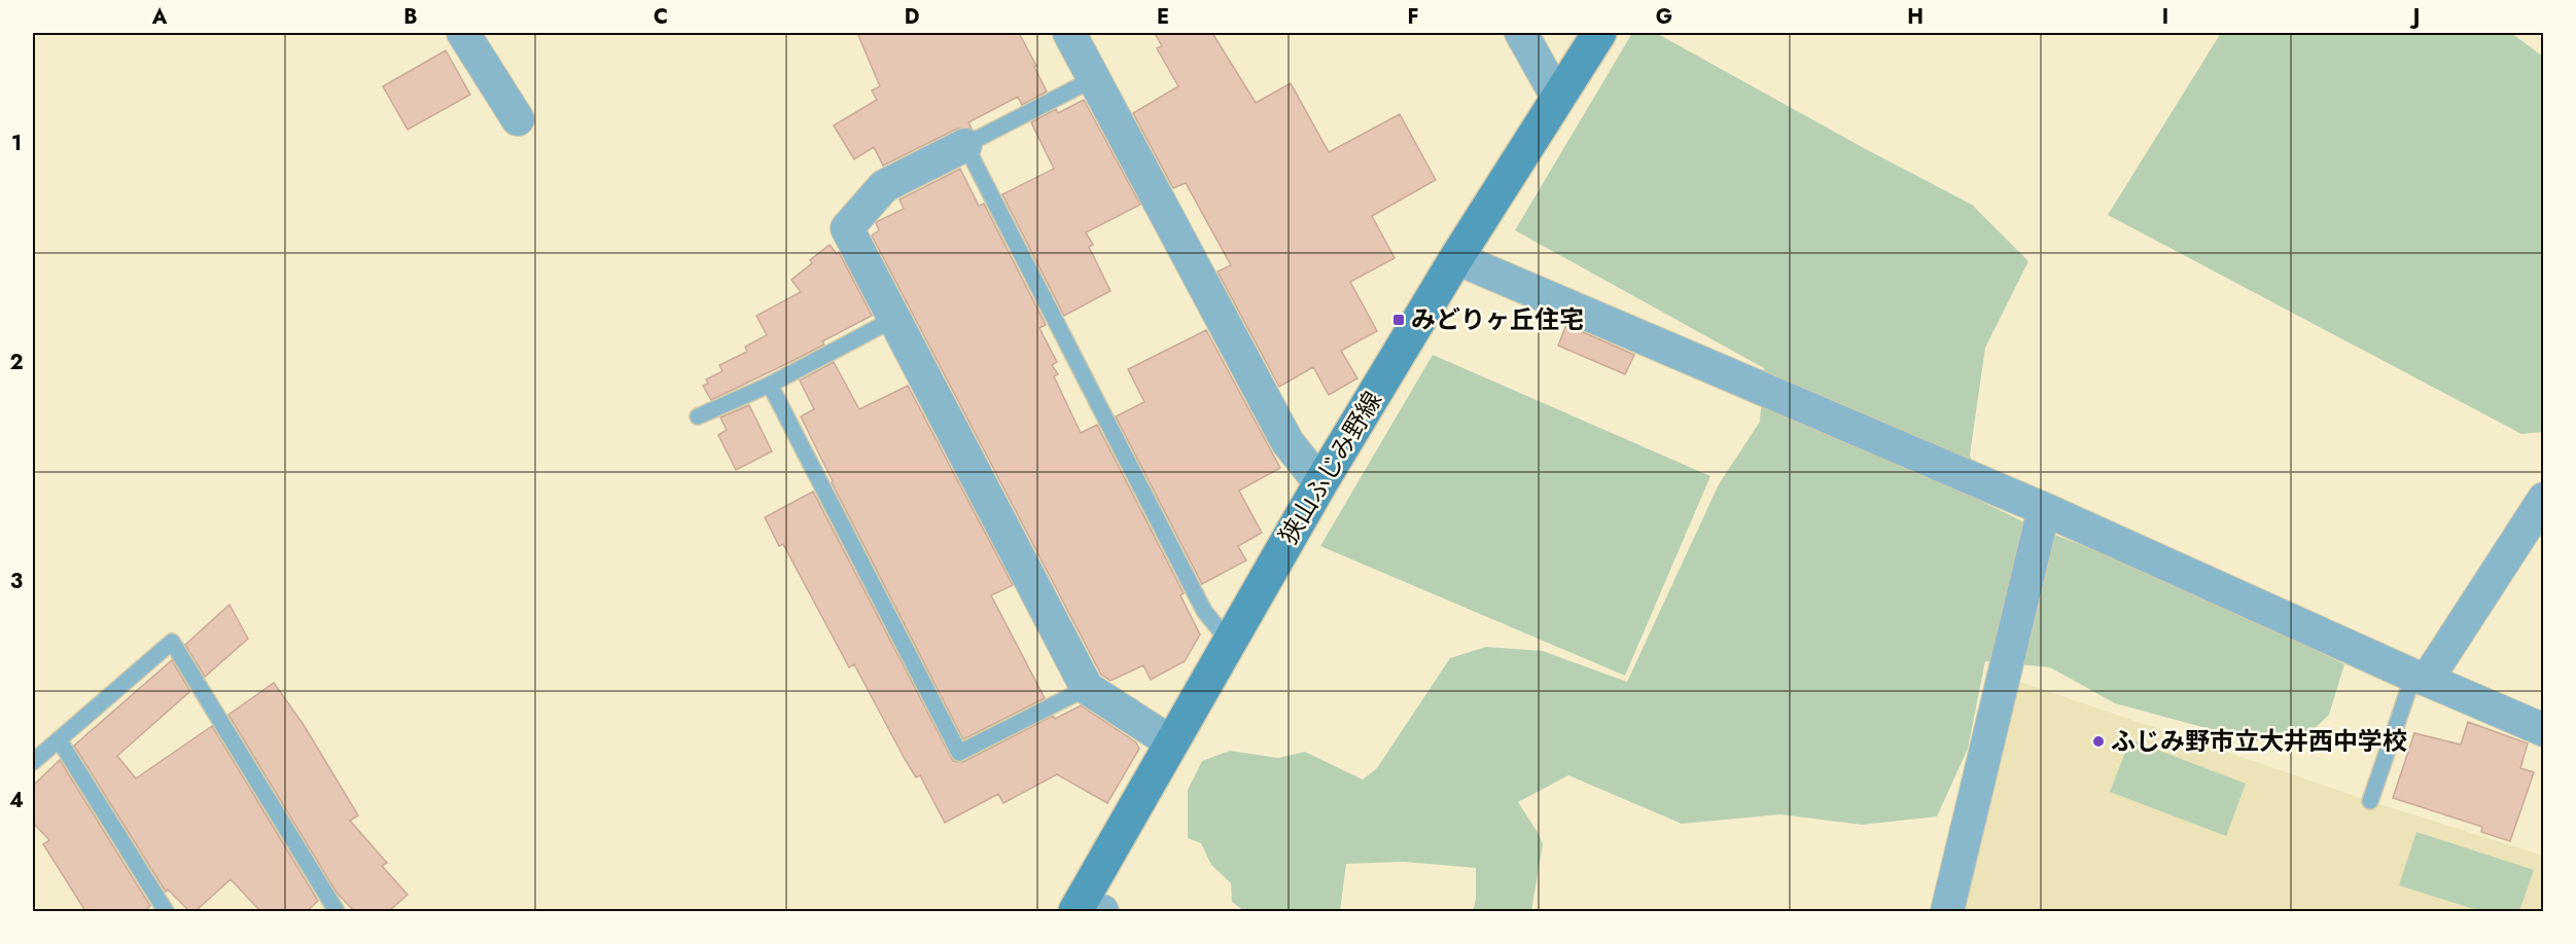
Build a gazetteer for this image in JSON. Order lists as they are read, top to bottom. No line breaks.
{"streets":{"main road":["狭山ふじみ野線"]},"places":{"transit":["みどりヶ丘住宅"],"other":["ふじみ野市立大井西中学校"]},"grid":{"columns":["A","B","C","D","E","F","G","H","I","J"],"rows":["1","2","3","4"]}}
